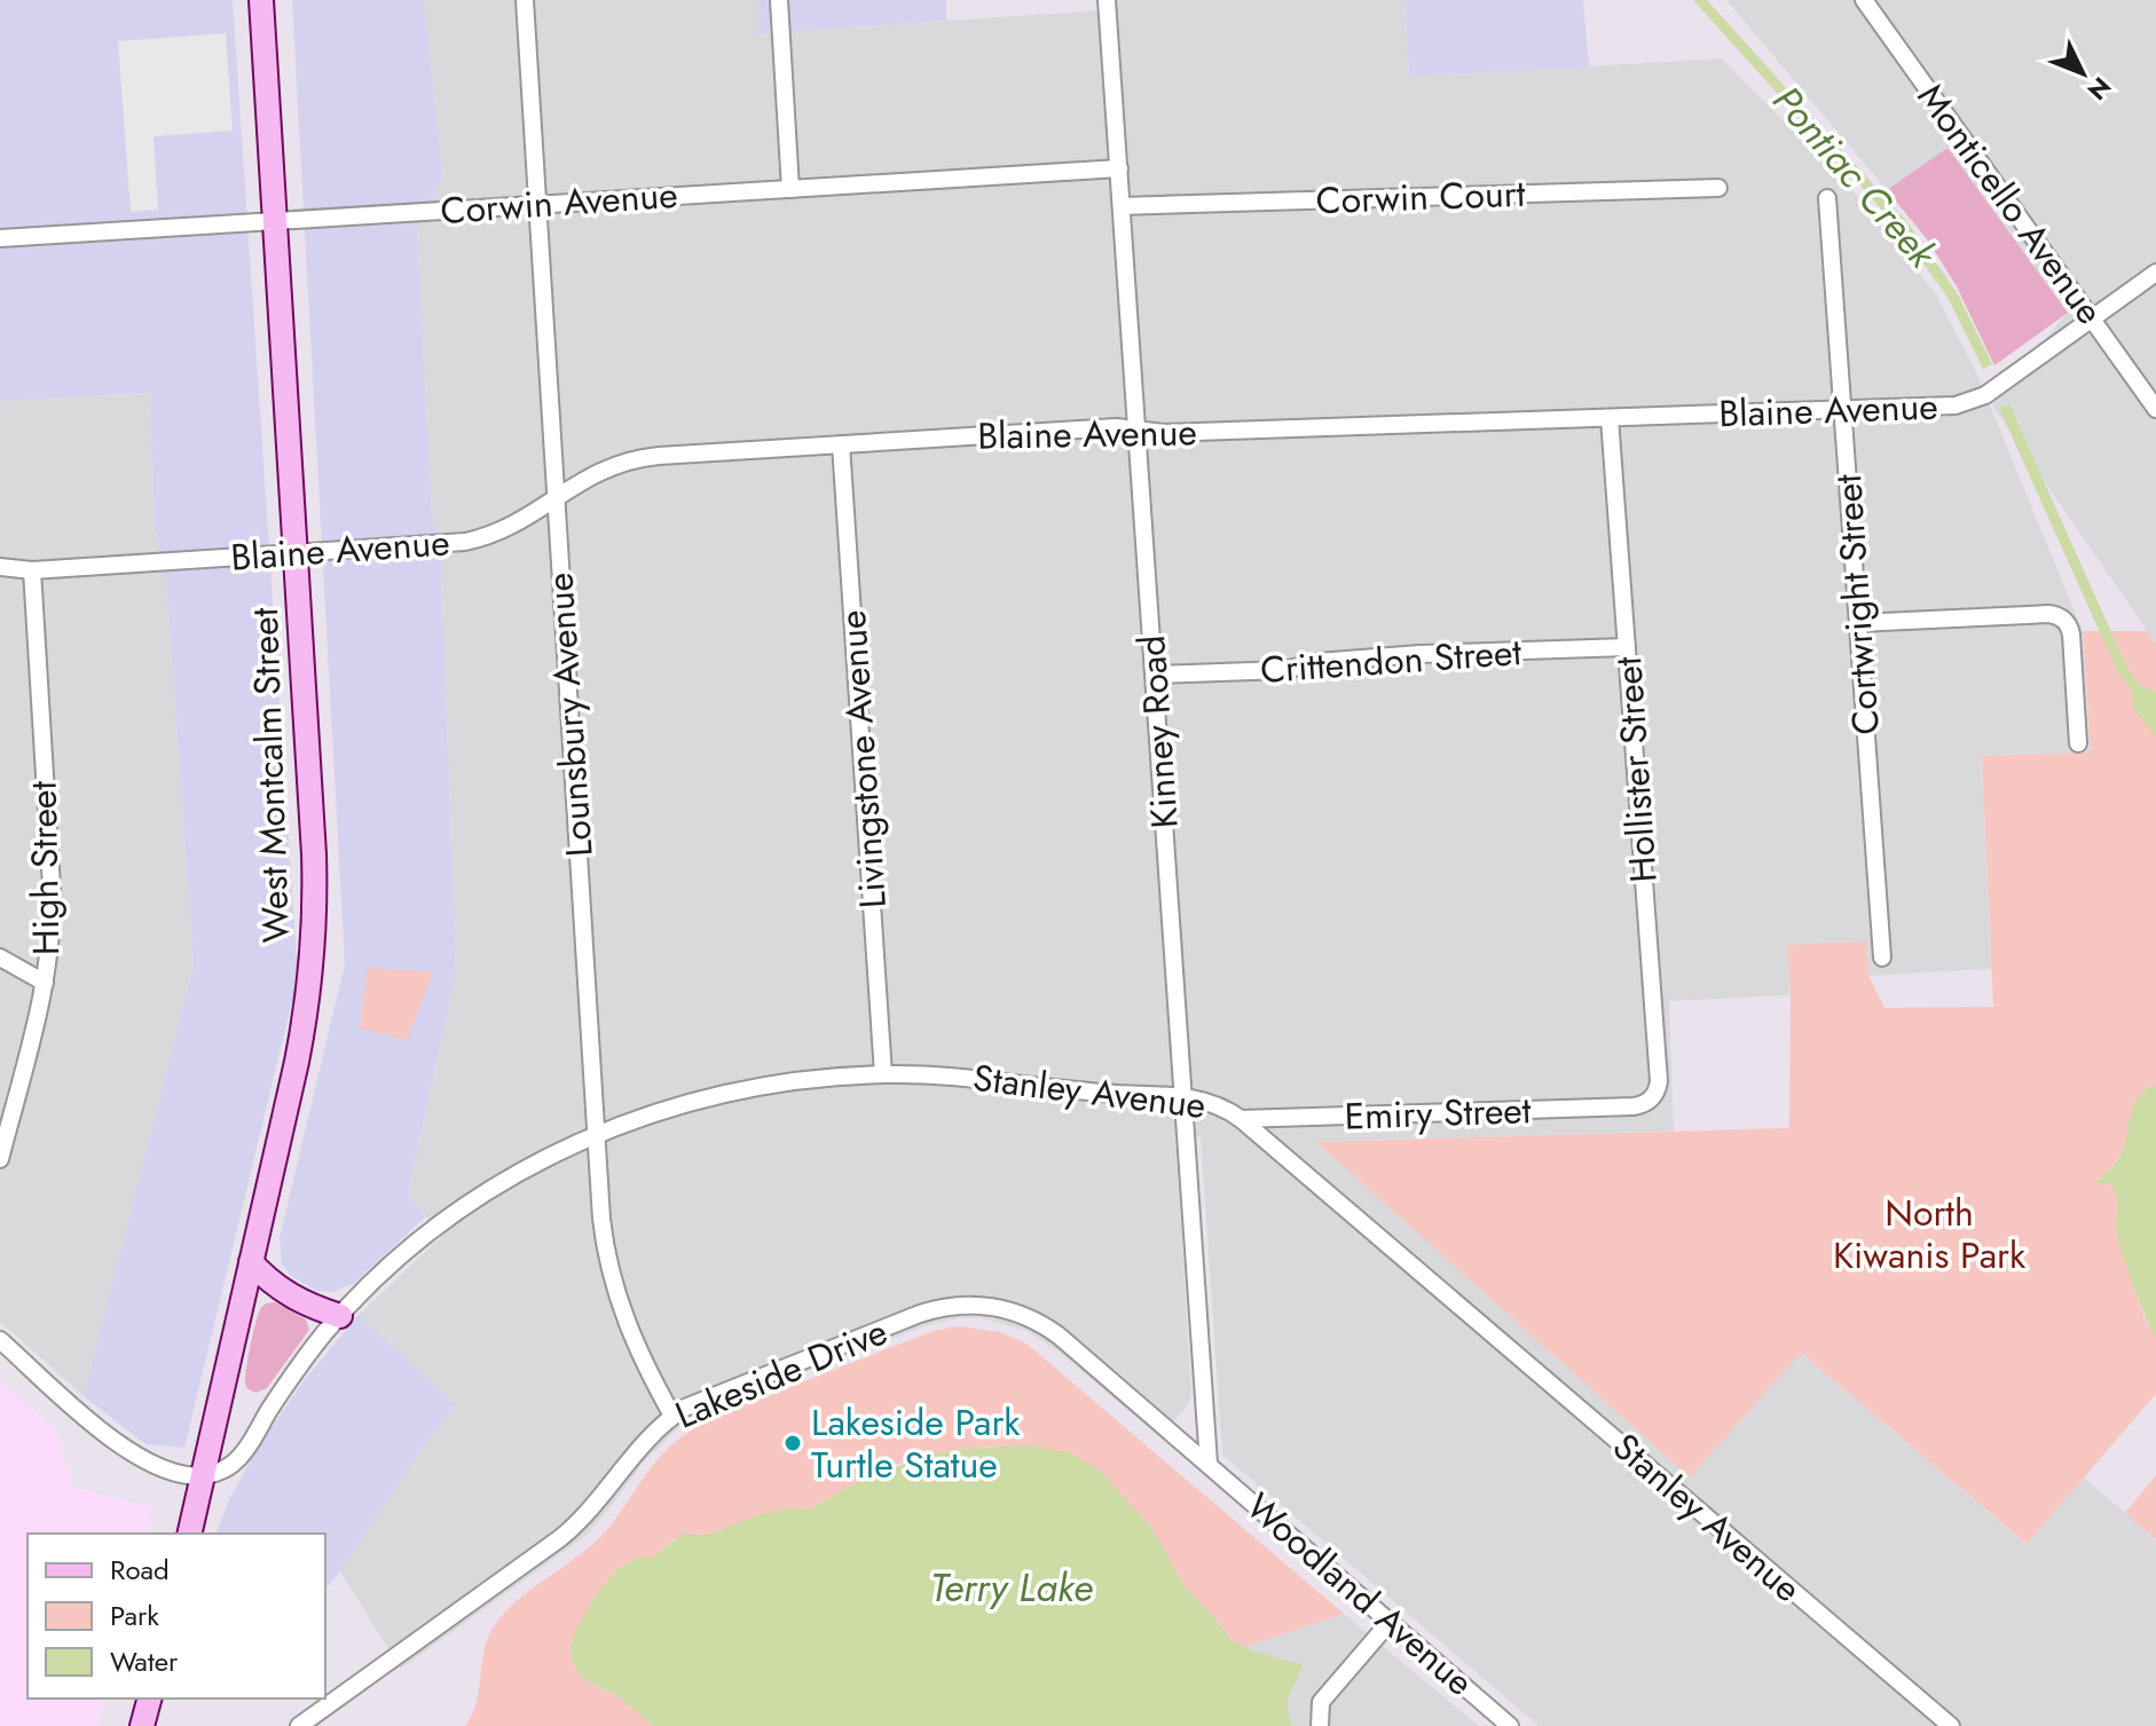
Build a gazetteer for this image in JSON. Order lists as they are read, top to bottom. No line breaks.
{"streets":{"main road":["West Montcalm Street"],"street":["Corwin Court","Corwin Avenue","Monticello Avenue","Blaine Avenue","Cortwright Street","Crittendon Street","Lounsbury Avenue","Kinney Road","Livingstone Avenue","Hollister Street","High Street","Stanley Avenue","Emiry Street","Lakeside Drive","Woodland Avenue"]},"crossings":[["Corwin Court","Kinney Road"],["Corwin Avenue","Lounsbury Avenue"],["Corwin Avenue","Kinney Road"],["Corwin Avenue","West Montcalm Street"],["Monticello Avenue","Blaine Avenue"],["Blaine Avenue","Cortwright Street"],["Blaine Avenue","Lounsbury Avenue"],["Blaine Avenue","Kinney Road"],["Blaine Avenue","Livingstone Avenue"],["Blaine Avenue","Hollister Street"],["Blaine Avenue","West Montcalm Street"],["Blaine Avenue","High Street"],["Crittendon Street","Kinney Road"],["Crittendon Street","Hollister Street"],["Lounsbury Avenue","Stanley Avenue"],["Lounsbury Avenue","Lakeside Drive"],["Kinney Road","Stanley Avenue"],["Kinney Road","Lakeside Drive"],["Kinney Road","Woodland Avenue"],["Livingstone Avenue","Stanley Avenue"],["Hollister Street","Emiry Street"],["West Montcalm Street","Stanley Avenue"],["Stanley Avenue","Emiry Street"],["Lakeside Drive","Woodland Avenue"]],"water":["Pontiac Creek","Terry Lake"],"parks":["North Kiwanis Park"],"places":["Lakeside Park Turtle Statue"],"legend":["Road","Park","Water"],"north":"bottom right"}
